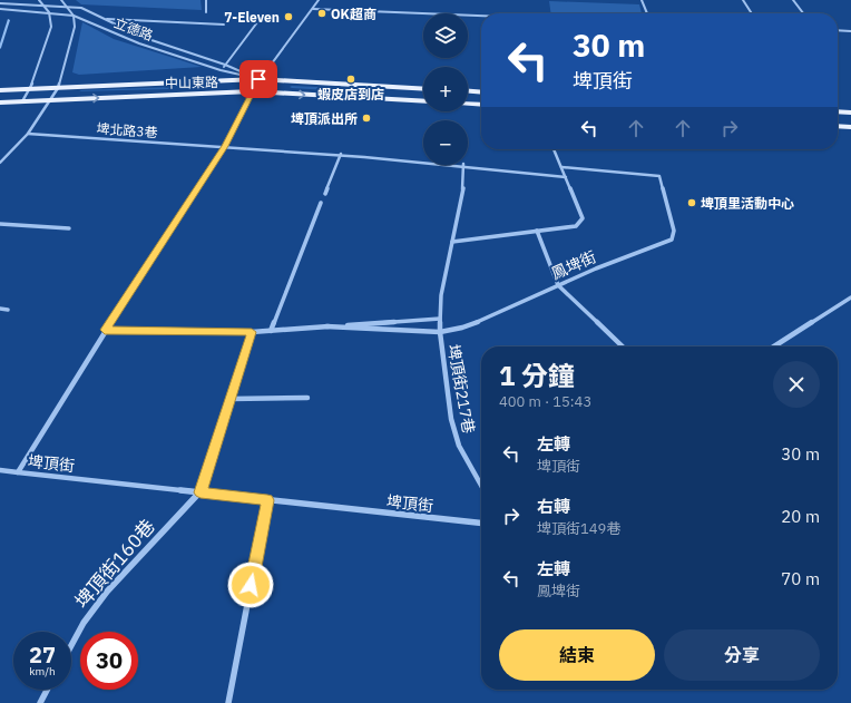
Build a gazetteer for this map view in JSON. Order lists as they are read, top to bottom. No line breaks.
{"streets":{"main road":["中山東路"],"street":["立德路","埤北路3巷","鳳埤街","埤頂街217巷","埤頂街","埤頂街160巷"]},"crossings":[["立德路","中山東路"],["立德路","埤頂街"],["中山東路","埤頂街"],["埤北路3巷","埤頂街"],["鳳埤街","埤頂街217巷"],["鳳埤街","埤頂街"],["埤頂街","埤頂街160巷"]],"places":["OK超商","7-Eleven","蝦皮店到店","埤頂派出所","埤頂里活動中心"],"page":{"map_buttons":["+","−"],"turn":["30 m","埤頂街"],"heading":["1 分鐘","400 m · 15:43"],"list":[{"name":"左轉","note":"埤頂街","value":"30 m"},{"name":"右轉","note":"埤頂街149巷","value":"20 m"},{"name":"左轉","note":"鳳埤街","value":"70 m"}],"buttons":["結束","分享"],"speed":"27 km/h","limit":"30"}}
